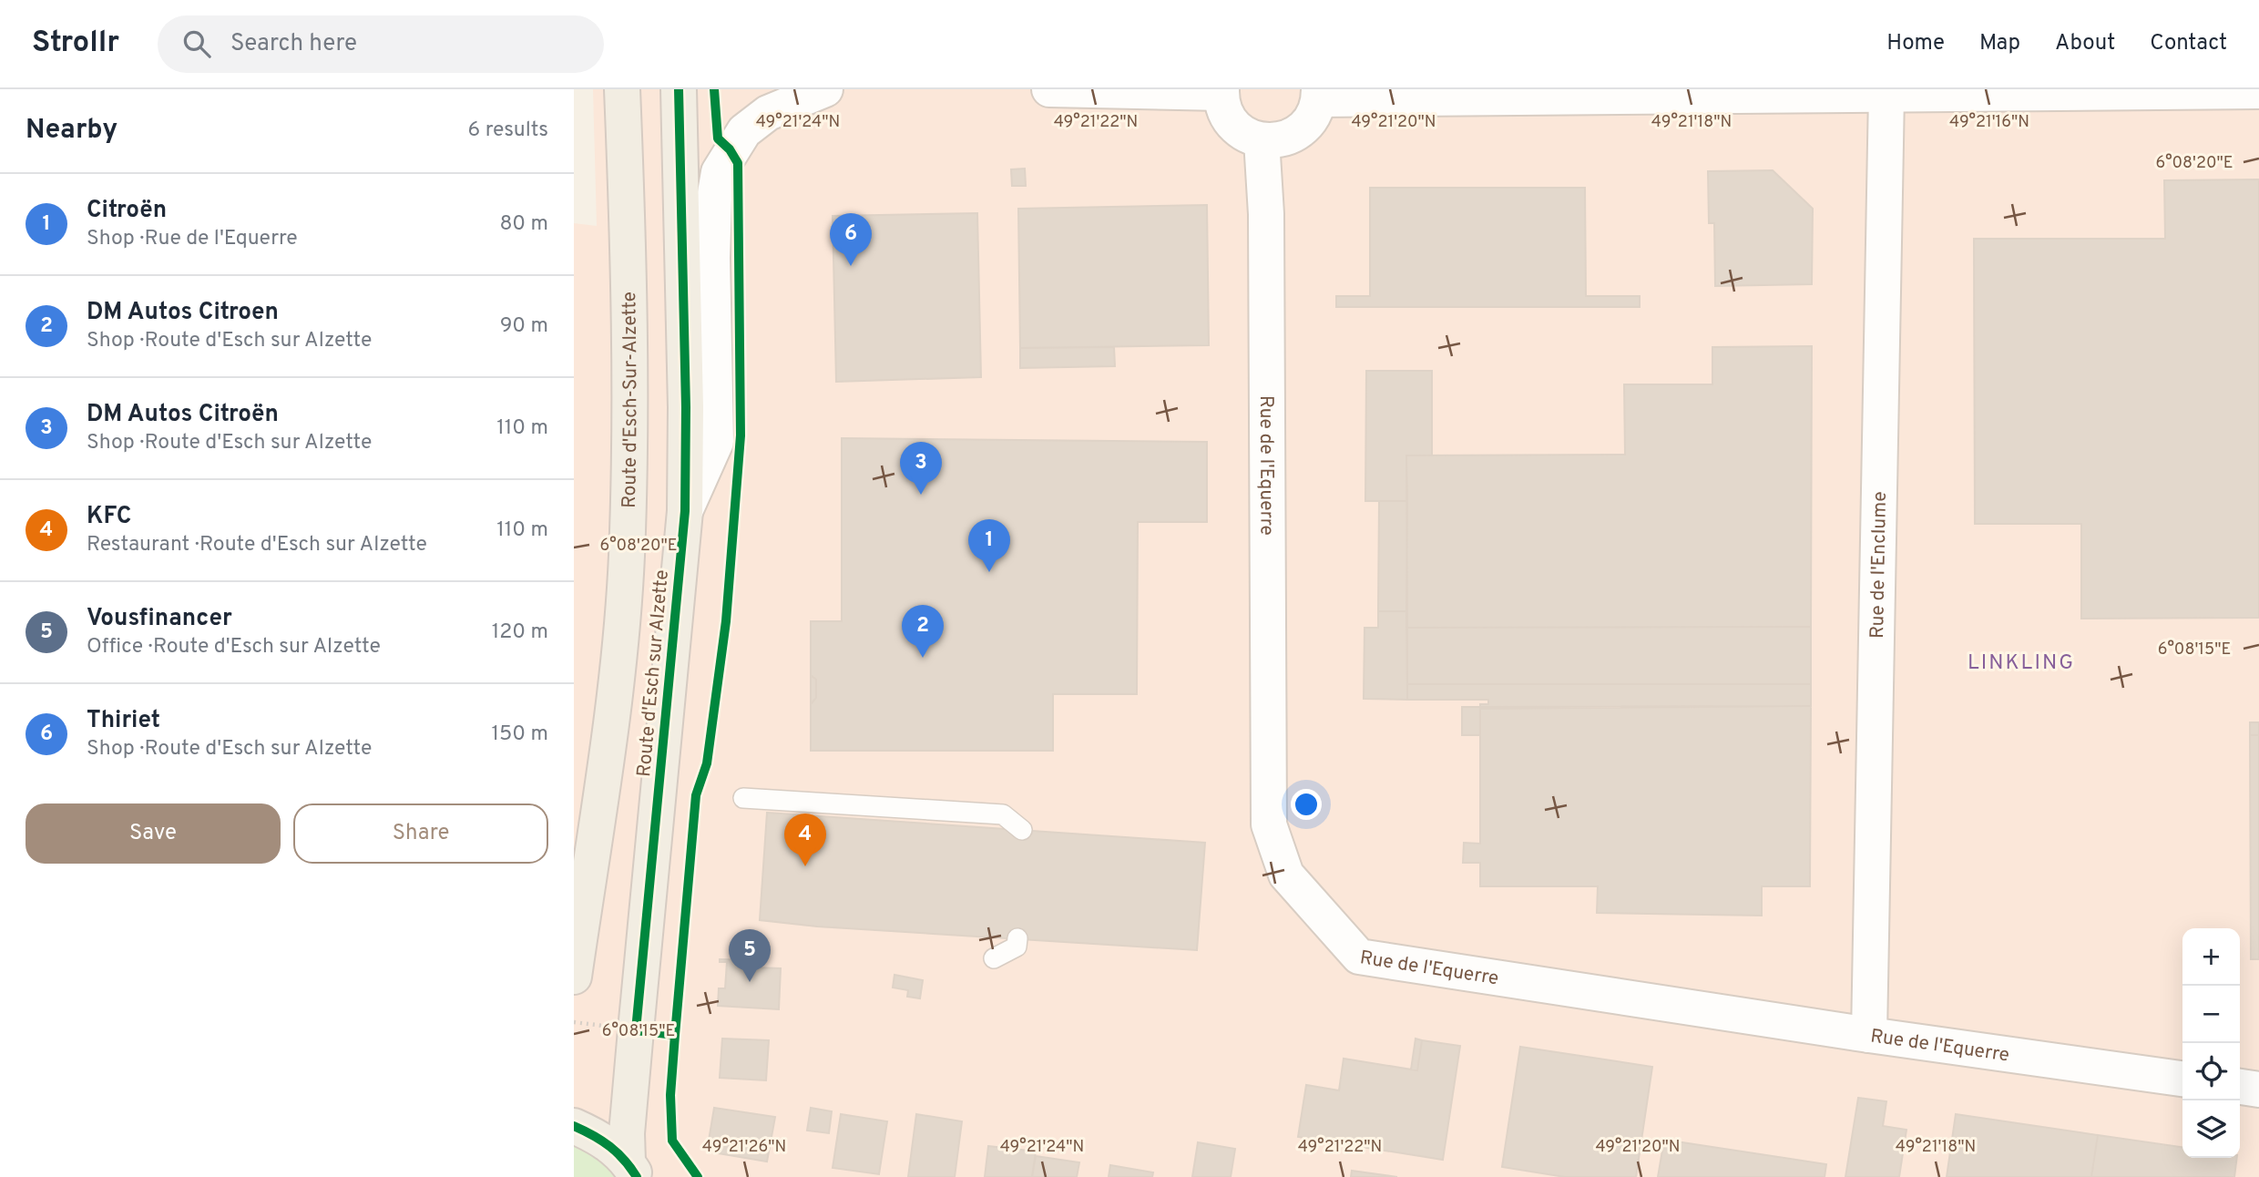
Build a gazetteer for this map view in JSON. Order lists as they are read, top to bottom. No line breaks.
{"streets":{"main road":["Route d'Esch-Sur-Alzette","Route d'Esch sur Alzette"],"street":["Rue de l'Equerre","Rue de l'Enclume"]},"crossings":[["Rue de l'Equerre","Rue de l'Enclume"]],"districts":["LINKLING"],"page":{"header":"Strollr","search":"Search here","nav":["Home","Map","About","Contact"],"heading":["Nearby","6 results"],"list":[{"mark":"1","name":"Citroën","note":"Shop · Rue de l'Equerre","value":"80 m"},{"mark":"2","name":"DM Autos Citroen","note":"Shop · Route d'Esch sur Alzette","value":"90 m"},{"mark":"3","name":"DM Autos Citroën","note":"Shop · Route d'Esch sur Alzette","value":"110 m"},{"mark":"4","name":"KFC","note":"Restaurant · Route d'Esch sur Alzette","value":"110 m"},{"mark":"5","name":"Vousfinancer","note":"Office · Route d'Esch sur Alzette","value":"120 m"},{"mark":"6","name":"Thiriet","note":"Shop · Route d'Esch sur Alzette","value":"150 m"}],"pins":["6","3","1","2","4","5"],"buttons":["Save","Share"],"map_buttons":["+","−"]},"coordinates":["49°21'24\"N","49°21'22\"N","49°21'20\"N","49°21'18\"N","49°21'16\"N","6°08'20\"E","6°08'15\"E","49°21'26\"N"]}
